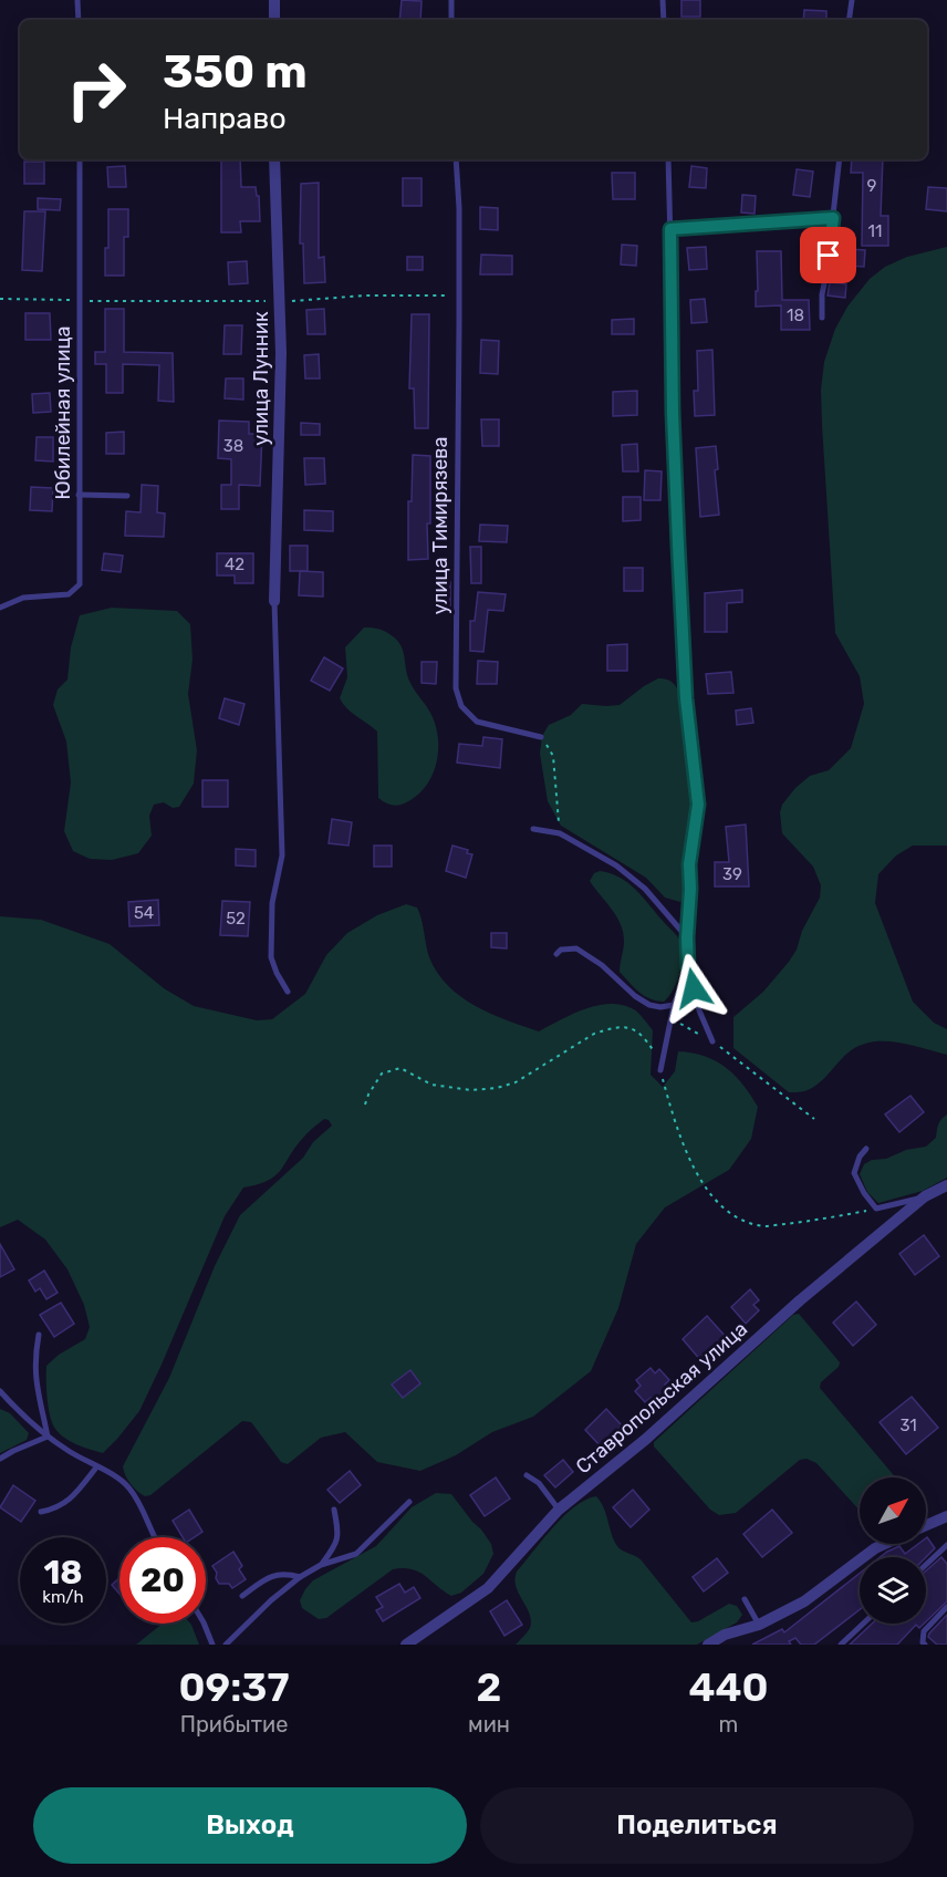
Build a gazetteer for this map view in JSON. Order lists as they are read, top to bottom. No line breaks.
{"streets":{"street":["улица Лунник","Ставропольская улица"],"lane":["Юбилейная улица","улица Тимирязева"]},"house_numbers":["9","11","18","38","42","39","54","52","31"],"north":"top right","page":{"turn":["350 m","Направо"],"speed":"18 km/h","limit":"20","eta":["09:37","Прибытие","2","мин","440","m"],"buttons":["Выход","Поделиться"]}}
